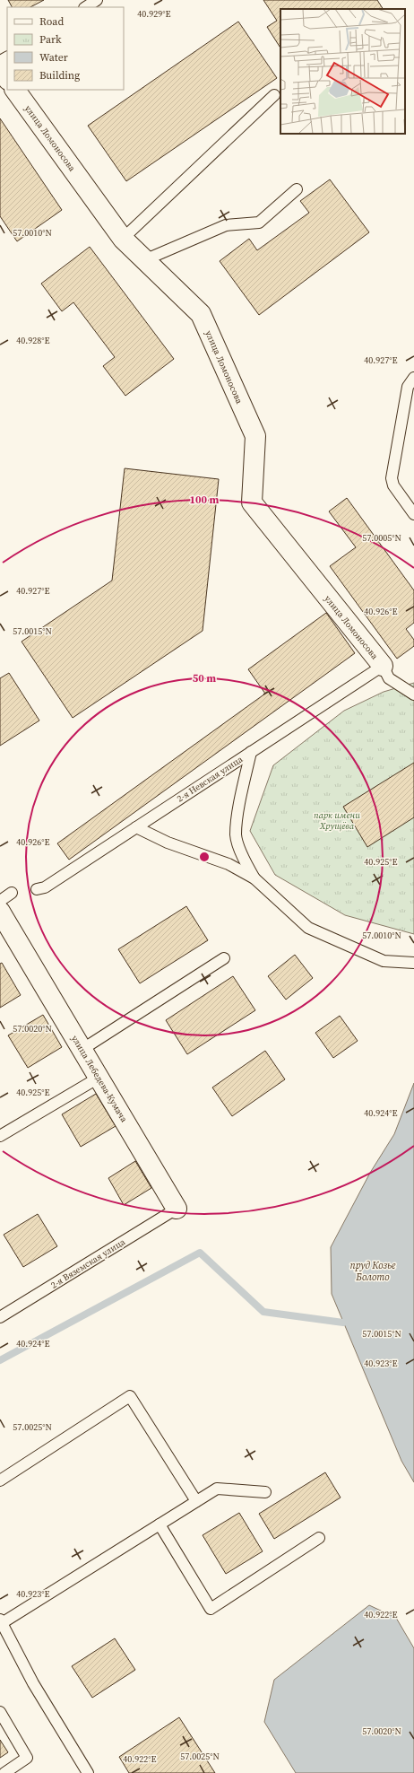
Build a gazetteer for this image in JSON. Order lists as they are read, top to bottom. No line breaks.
{"streets":{"street":["улица Ломоносова","улица Лебедева-Кумача"],"lane":["2-я Невская улица","2-я Вяземская улица"]},"crossings":[["улица Ломоносова","2-я Невская улица"],["улица Лебедева-Кумача","2-я Вяземская улица"]],"water":["пруд Козье Болото"],"parks":["парк имени Хрущёва"],"legend":["Road","Park","Water","Building"],"coordinates":["40.929°E","57.0010°N","40.928°E","40.927°E","57.0005°N","40.926°E","57.0015°N","40.925°E","57.0020°N","40.924°E","40.923°E","57.0025°N","40.922°E"],"rings":["100 m","50 m"]}
